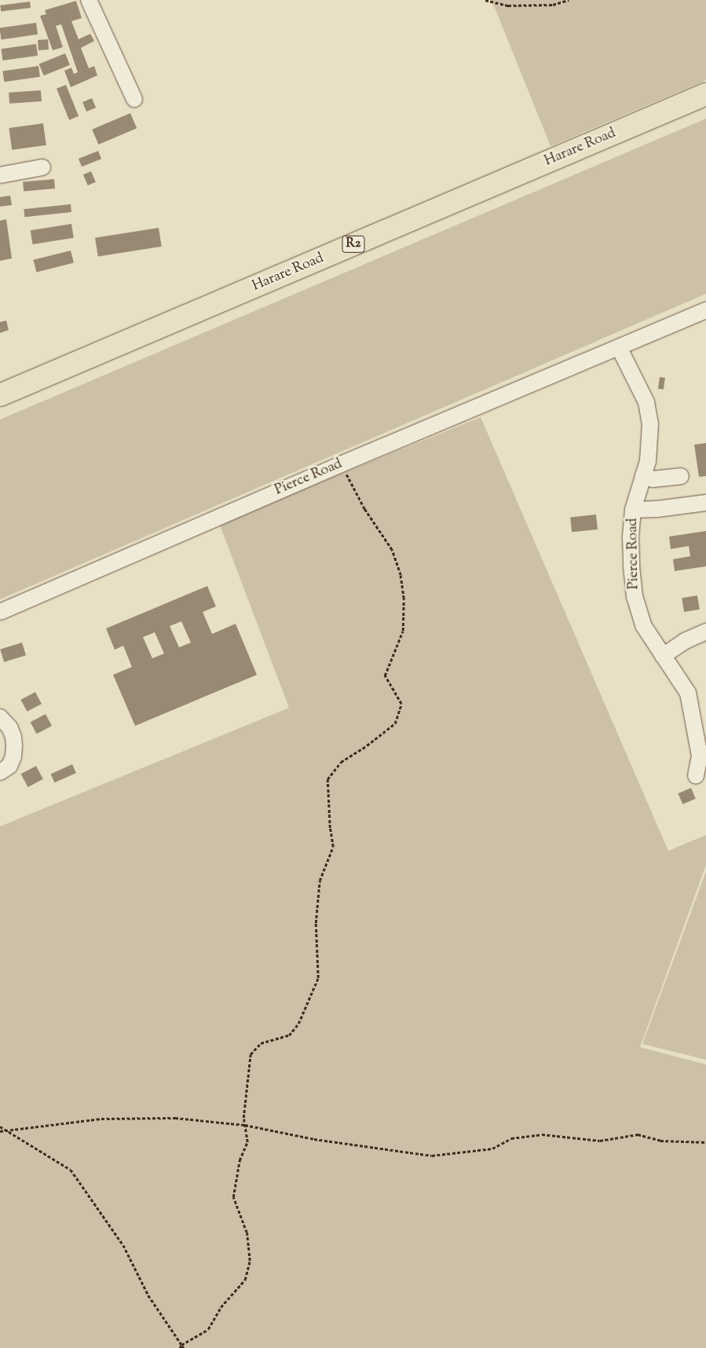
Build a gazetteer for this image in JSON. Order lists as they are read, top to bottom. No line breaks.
{"streets":{"highway":["Harare Road","R2"],"lane":["Pierce Road"]}}
